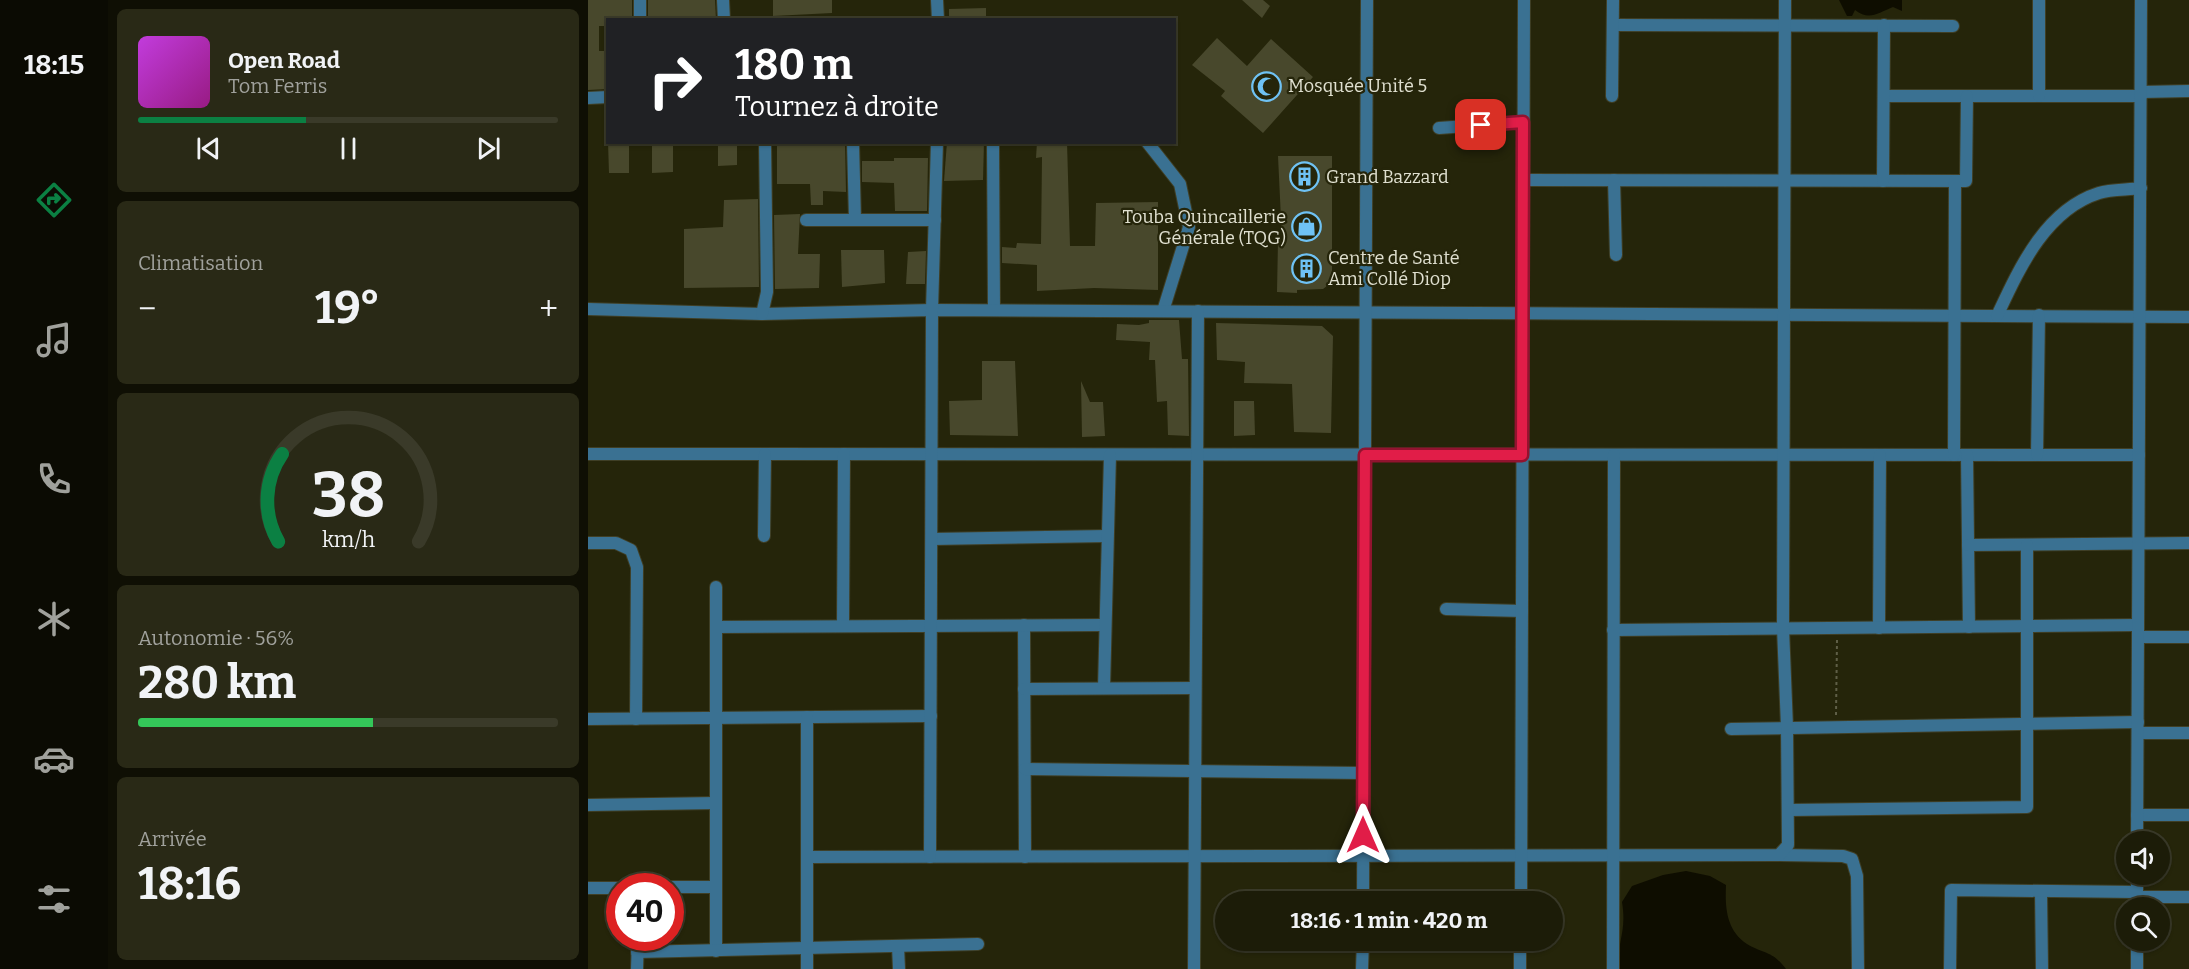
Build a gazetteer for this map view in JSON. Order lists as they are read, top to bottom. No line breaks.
{"places":{"mosque":["Mosquée Unité 5"],"building":["Grand Bazzard","Centre de Santé Ami Collé Diop"],"shop":["Touba Quincaillerie Générale (TQG)"]},"page":{"tabs":"18:15","turn":["180 m","Tournez à droite"],"song":["Open Road","Tom Ferris"],"tile":["Climatisation",["Autonomie · 56%","280 km"],["Arrivée","18:16"]],"heat":["−","19°","+"],"limit":"40","trip":"18:16 · 1 min · 420 m","gauge":["38","km/h"]}}
